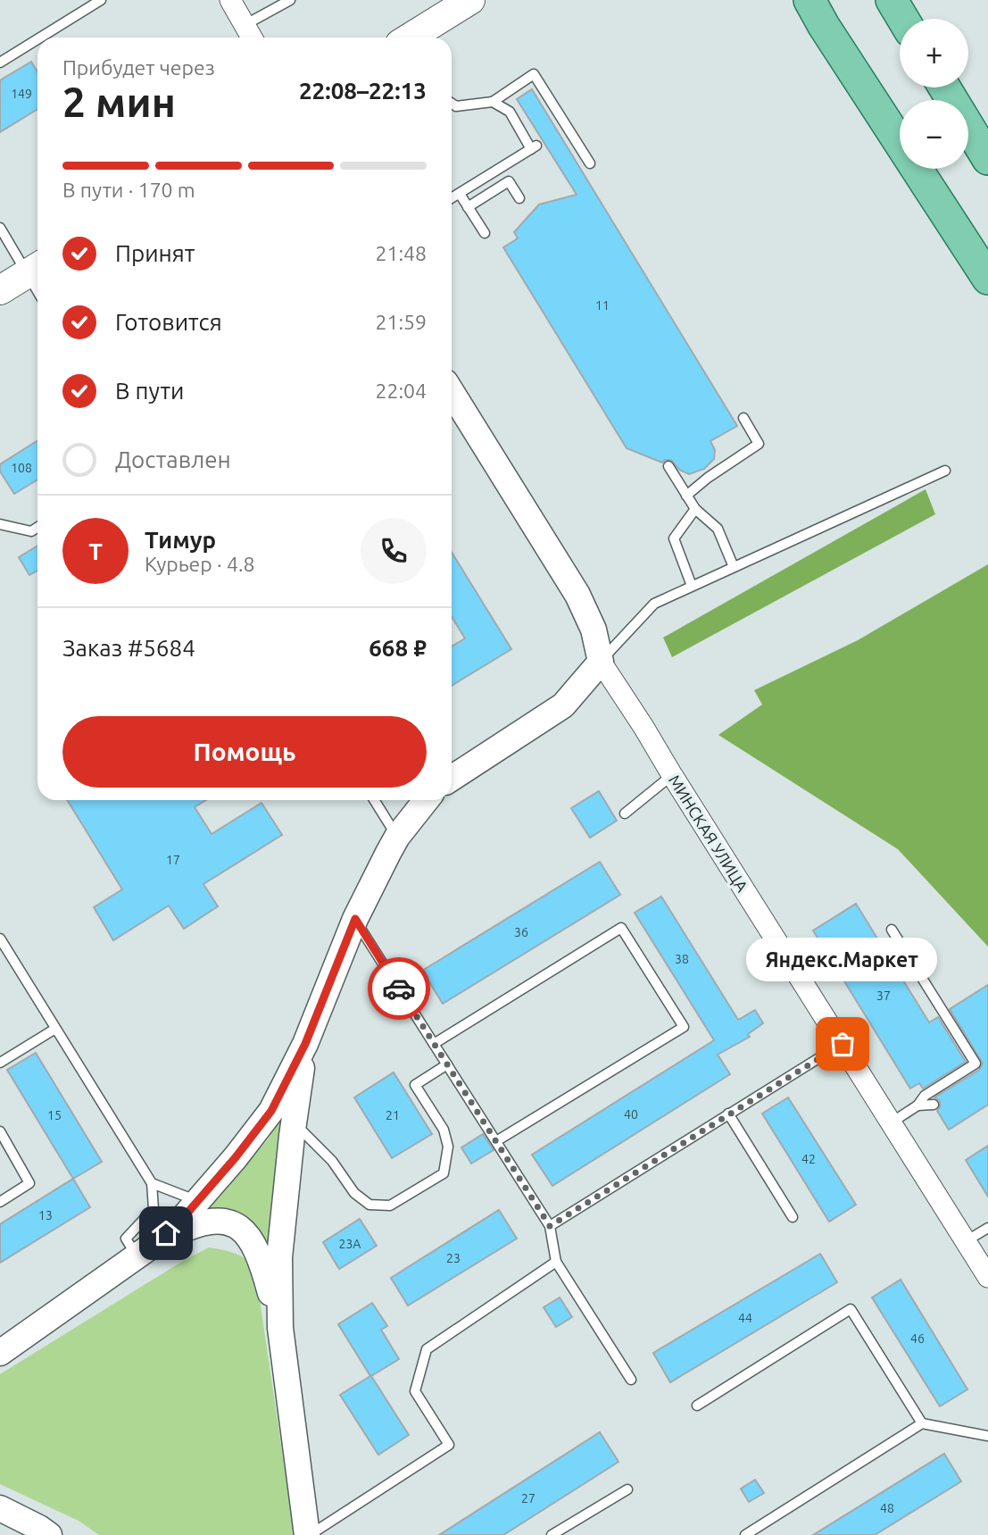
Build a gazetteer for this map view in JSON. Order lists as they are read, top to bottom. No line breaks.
{"streets":{"street":["МИНСКАЯ УЛИЦА"]},"places":["Яндекс.Маркет"],"house_numbers":["149","11","108","17","36","38","37","40","15","21","42","13","23А","23","44","46","27","48"],"page":{"map_buttons":["+","−"],"heading":["2 мин","Прибудет через","22:08–22:13"],"panel":["Тимур","Курьер · 4.8","Заказ #5684","668 ₽"],"bar":"В пути · 170 m","list":[["Принят","21:48"],["Готовится","21:59"],["В пути","22:04"],"Доставлен"],"round":"Т","buttons":"Помощь","bubble":"Яндекс.Маркет"}}
